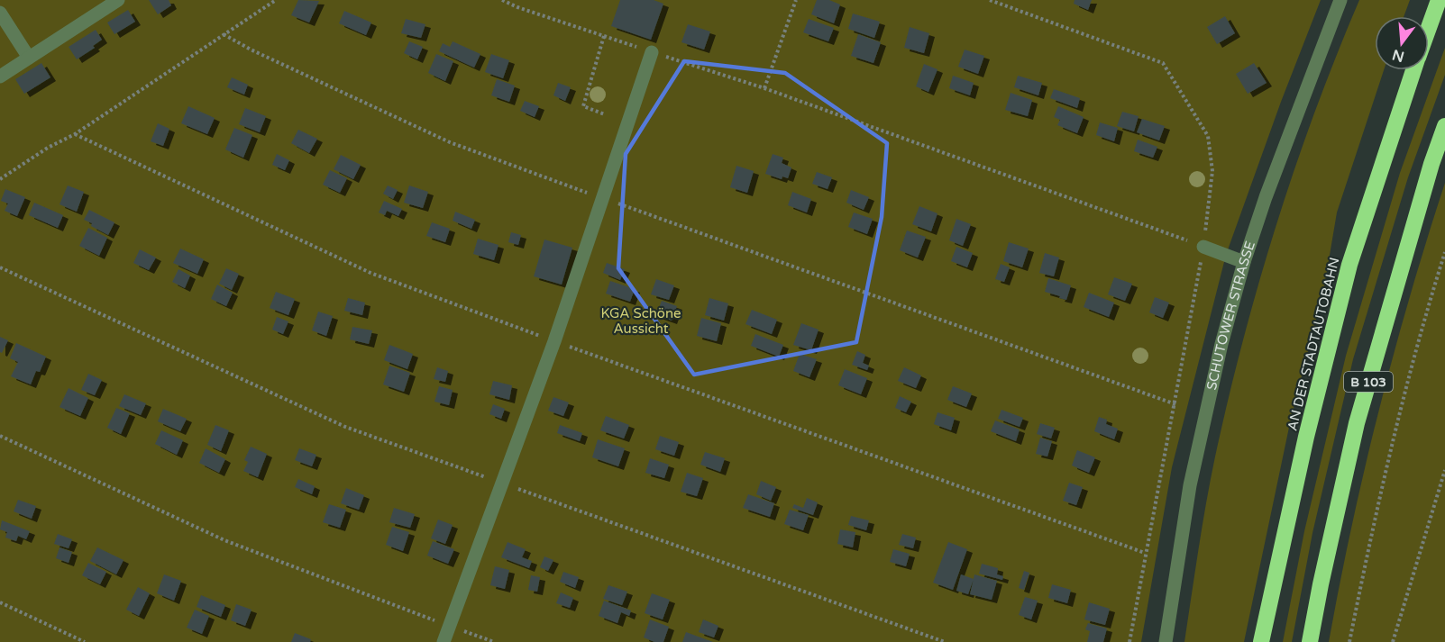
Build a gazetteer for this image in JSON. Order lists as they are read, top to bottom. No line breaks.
{"streets":{"highway":["AN DER STADTAUTOBAHN","B 103"],"street":["SCHUTOWER STRASSE"]},"parks":["KGA Schöne Aussicht"],"north":"bottom"}
